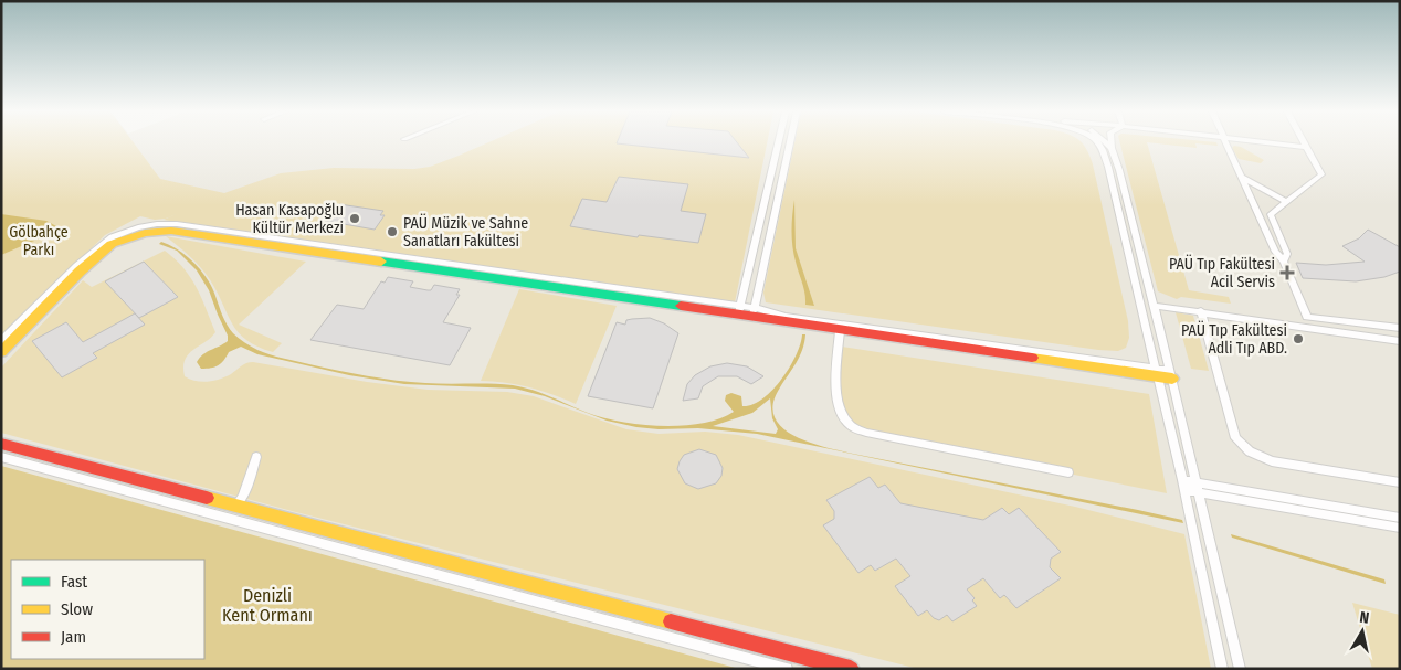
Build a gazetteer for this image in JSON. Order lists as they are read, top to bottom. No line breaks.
{"parks":["Gölbahçe Parkı","Denizli Kent Ormanı"],"places":{"other":["Hasan Kasapoğlu Kültür Merkezi","PAÜ Müzik ve Sahne Sanatları Fakültesi","PAÜ Tıp Fakültesi Adli Tıp ABD."],"health":["PAÜ Tıp Fakültesi Acil Servis"]},"legend":["Fast","Slow","Jam"],"north":"top"}
